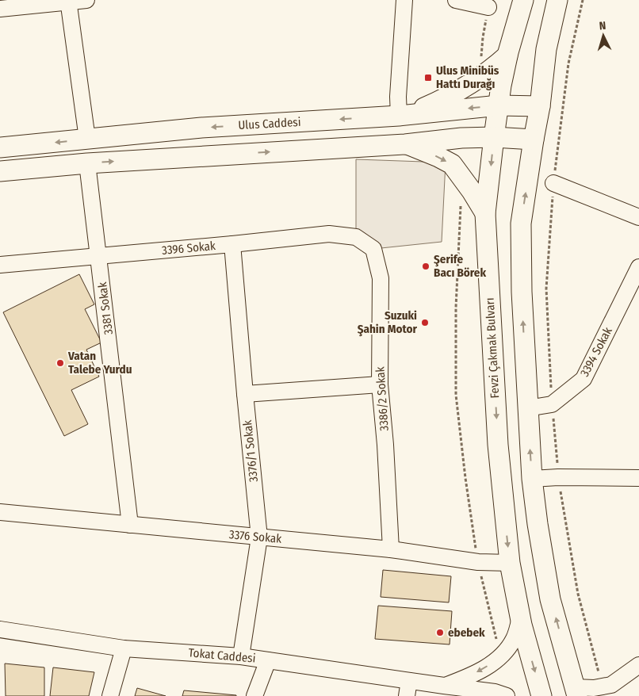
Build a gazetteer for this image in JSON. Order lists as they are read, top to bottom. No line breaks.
{"streets":{"main road":["Ulus Caddesi","Fevzi Çakmak Bulvarı"],"street":["3396 Sokak","3381 Sokak","3394 Sokak","3386/2 Sokak","3376/1 Sokak","3376 Sokak","Tokat Caddesi"]},"crossings":[["Ulus Caddesi","Fevzi Çakmak Bulvarı"],["3396 Sokak","3381 Sokak"],["3396 Sokak","3386/2 Sokak"],["3396 Sokak","3376/1 Sokak"],["3381 Sokak","3376 Sokak"],["Fevzi Çakmak Bulvarı","3376 Sokak"],["3386/2 Sokak","3376 Sokak"],["3376/1 Sokak","3376 Sokak"],["3376/1 Sokak","Tokat Caddesi"]],"places":{"transit":["Ulus Minibüs Hattı Durağı"],"other":["Şerife Bacı Börek","Suzuki Şahin Motor","Vatan Talebe Yurdu","ebebek"]},"north":"top"}
